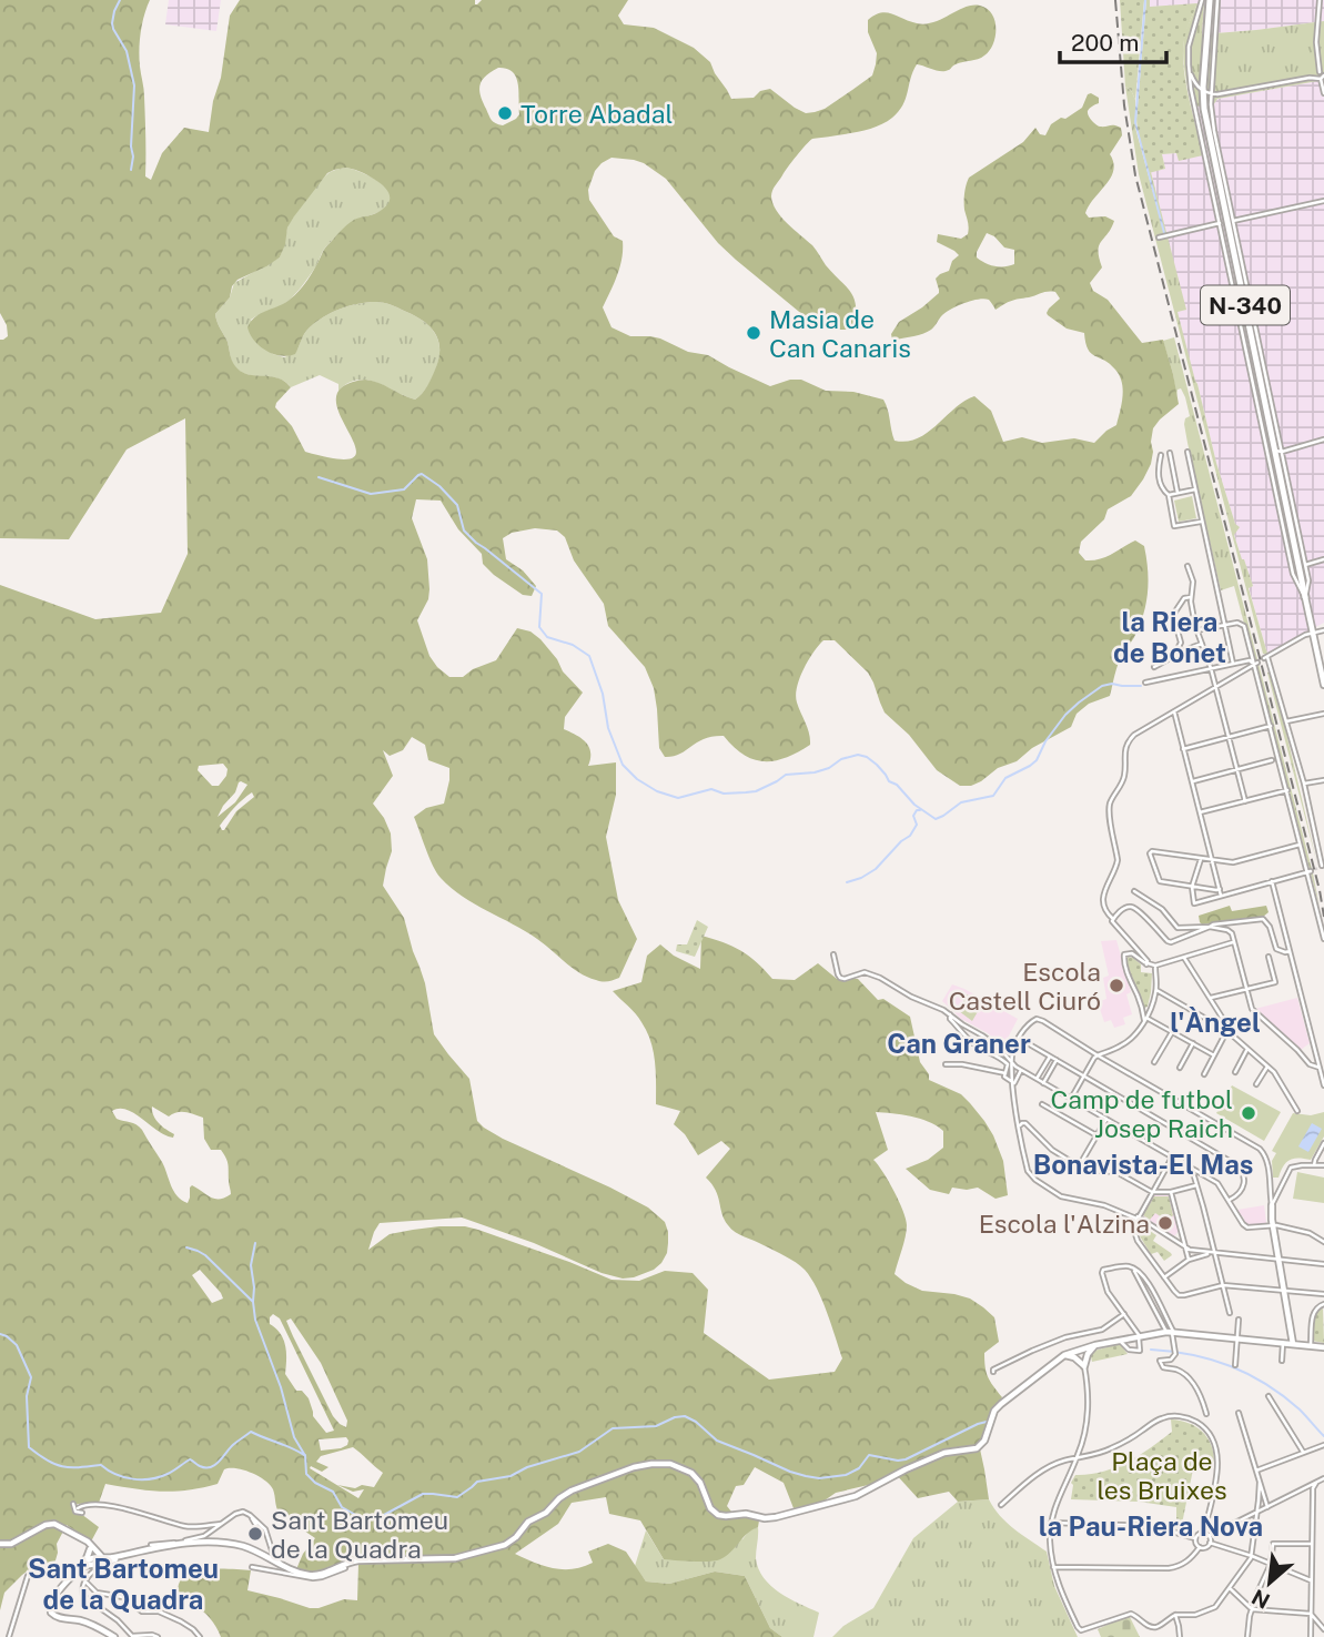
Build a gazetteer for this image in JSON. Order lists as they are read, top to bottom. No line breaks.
{"streets":{"main road":["N-340"]},"districts":["la Riera de Bonet","l'Àngel","Can Graner","Bonavista-El Mas","la Pau-Riera Nova","Sant Bartomeu de la Quadra"],"parks":["Plaça de les Bruixes"],"places":["Torre Abadal","Masia de Can Canaris","Escola Castell Ciuró","Camp de futbol Josep Raich","Escola l'Alzina","Sant Bartomeu de la Quadra"],"scale_bar":"200 m","north":"bottom left"}
